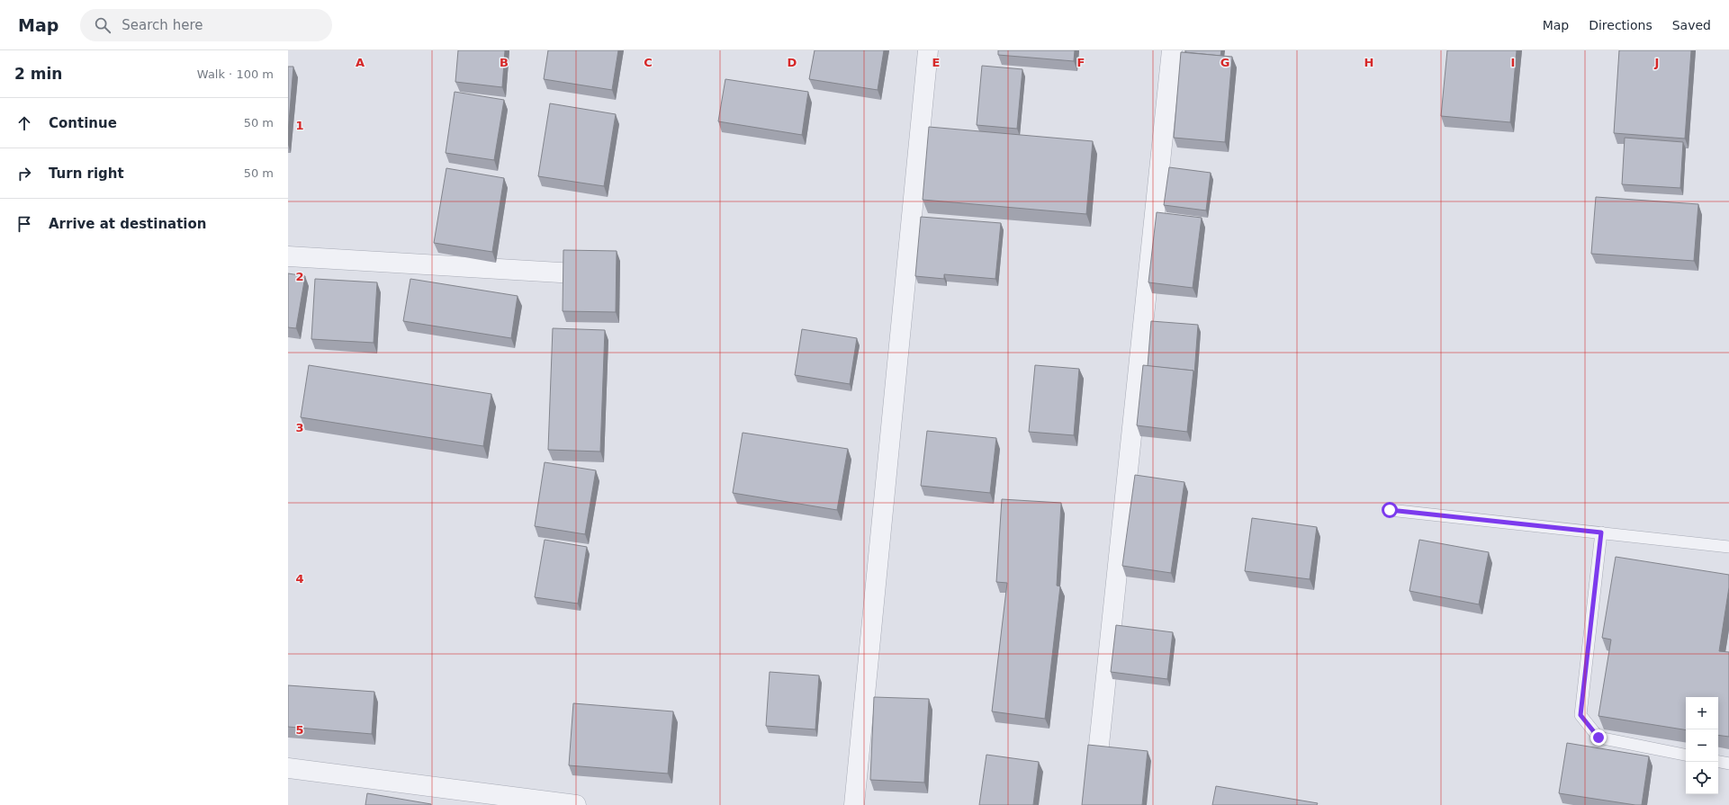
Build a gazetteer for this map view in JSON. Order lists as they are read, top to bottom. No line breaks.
{"page":{"header":"Map","search":"Search here","nav":["Map","Directions","Saved"],"heading":["2 min","Walk · 100 m"],"list":[["Continue","50 m"],["Turn right","50 m"],"Arrive at destination"],"map_buttons":["+","−"]},"grid":{"columns":["A","B","C","D","E","F","G","H","I","J"],"rows":["1","2","3","4","5"]}}
